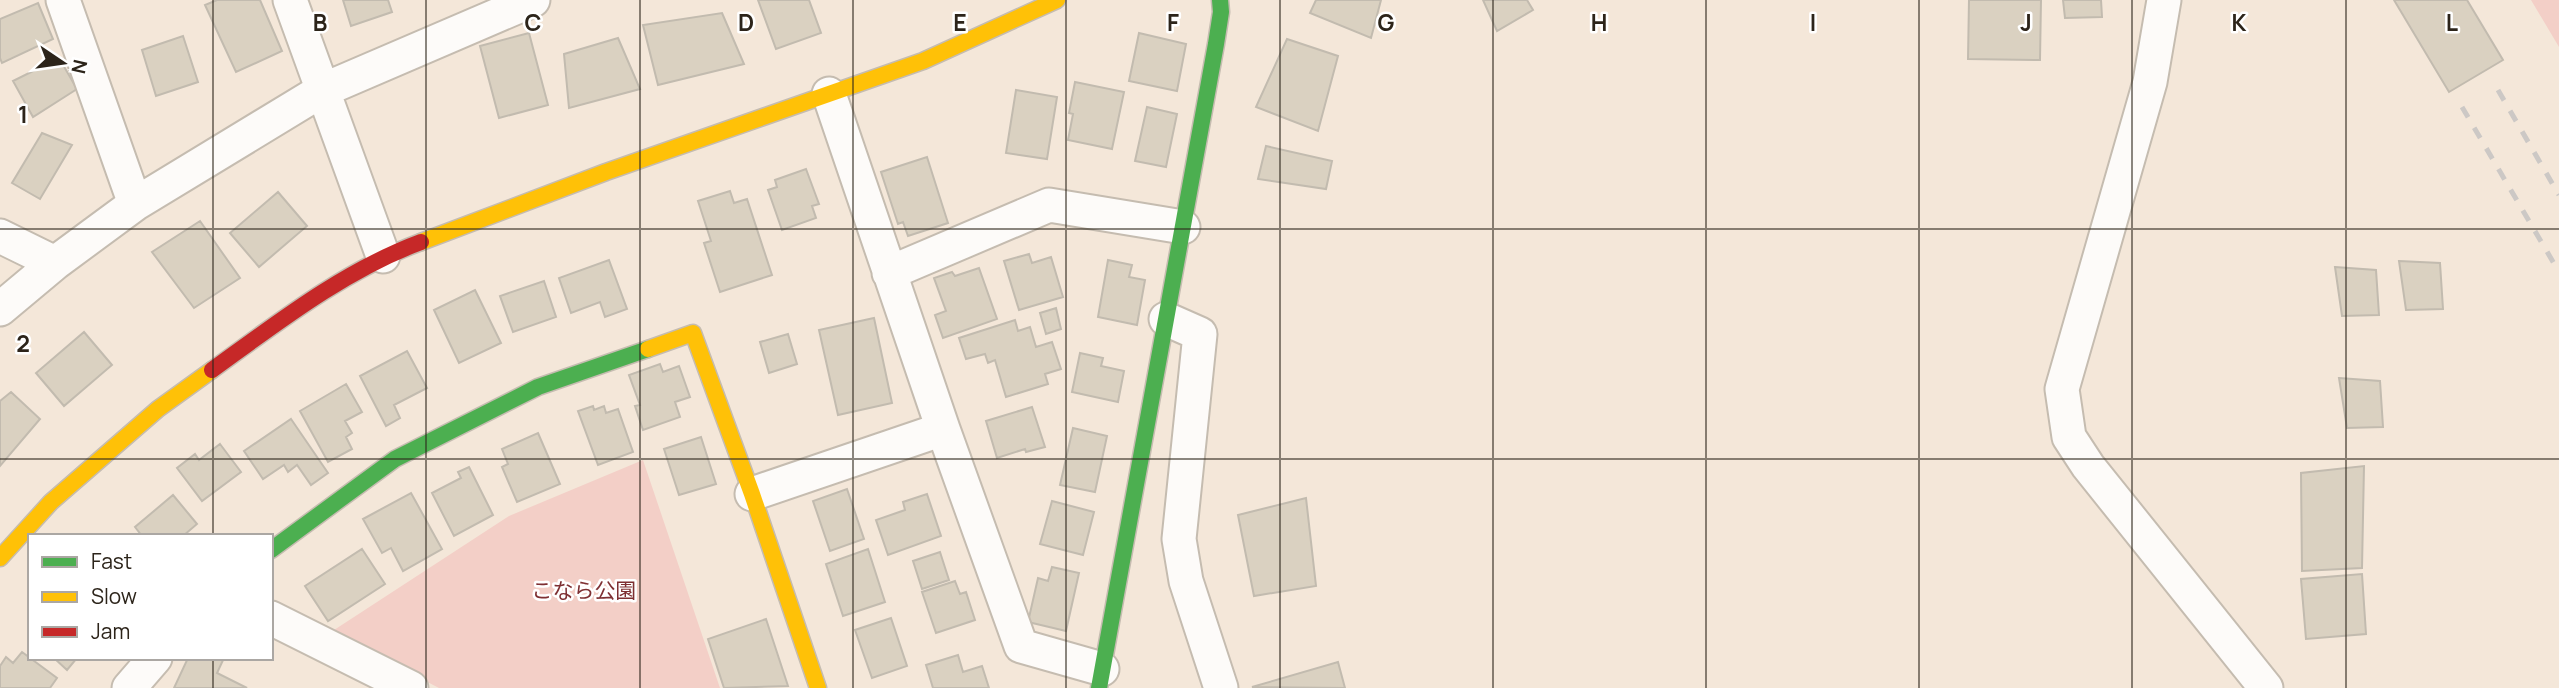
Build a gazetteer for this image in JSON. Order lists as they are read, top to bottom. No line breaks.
{"parks":["こなら公園"],"legend":["Fast","Slow","Jam"],"north":"right","grid":{"columns":["B","C","D","E","F","G","H","I","J","K","L"],"rows":["1","2"]}}
